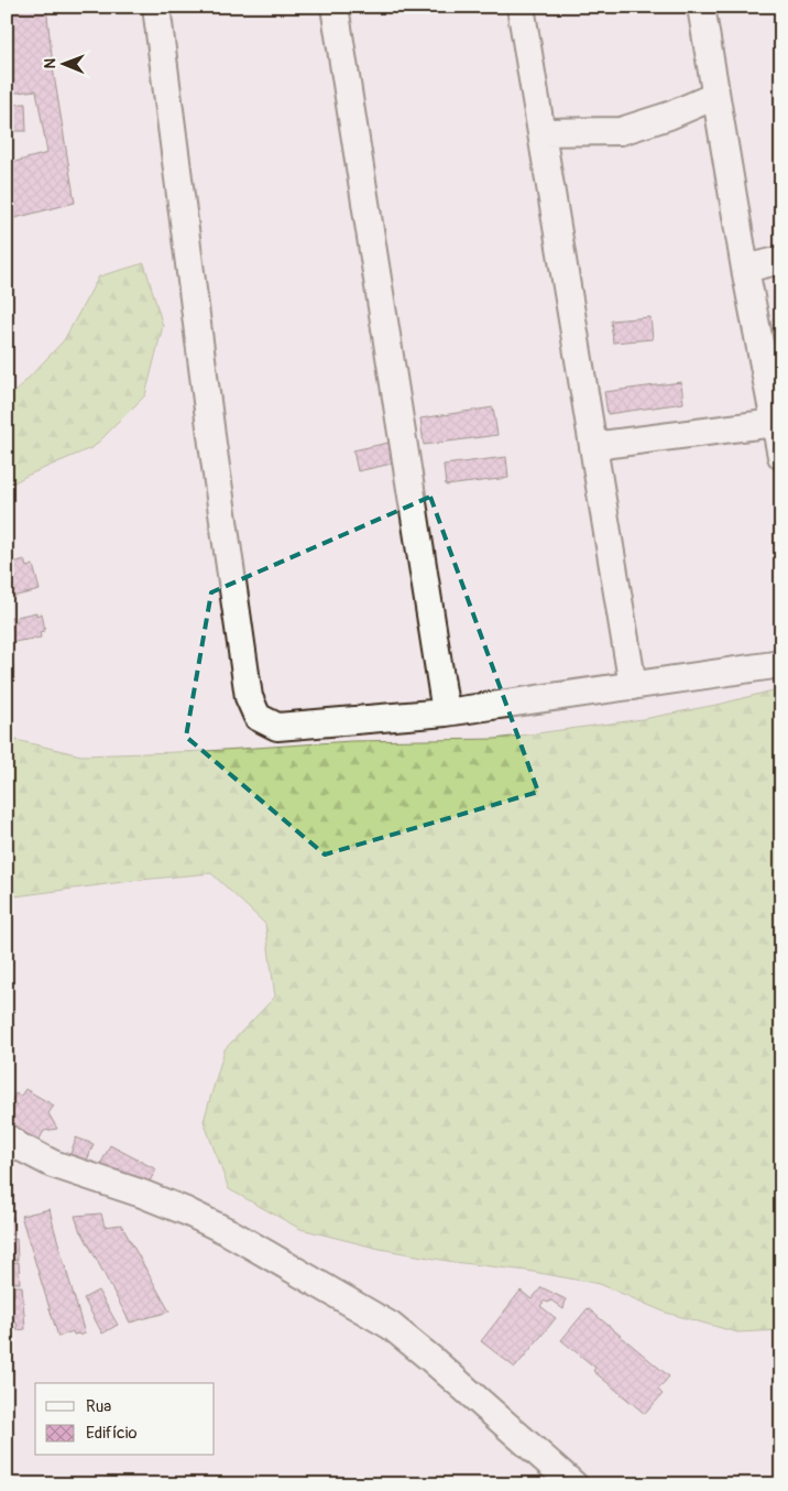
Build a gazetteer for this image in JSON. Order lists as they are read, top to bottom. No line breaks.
{"legend":["Rua","Edifício"],"north":"left"}
